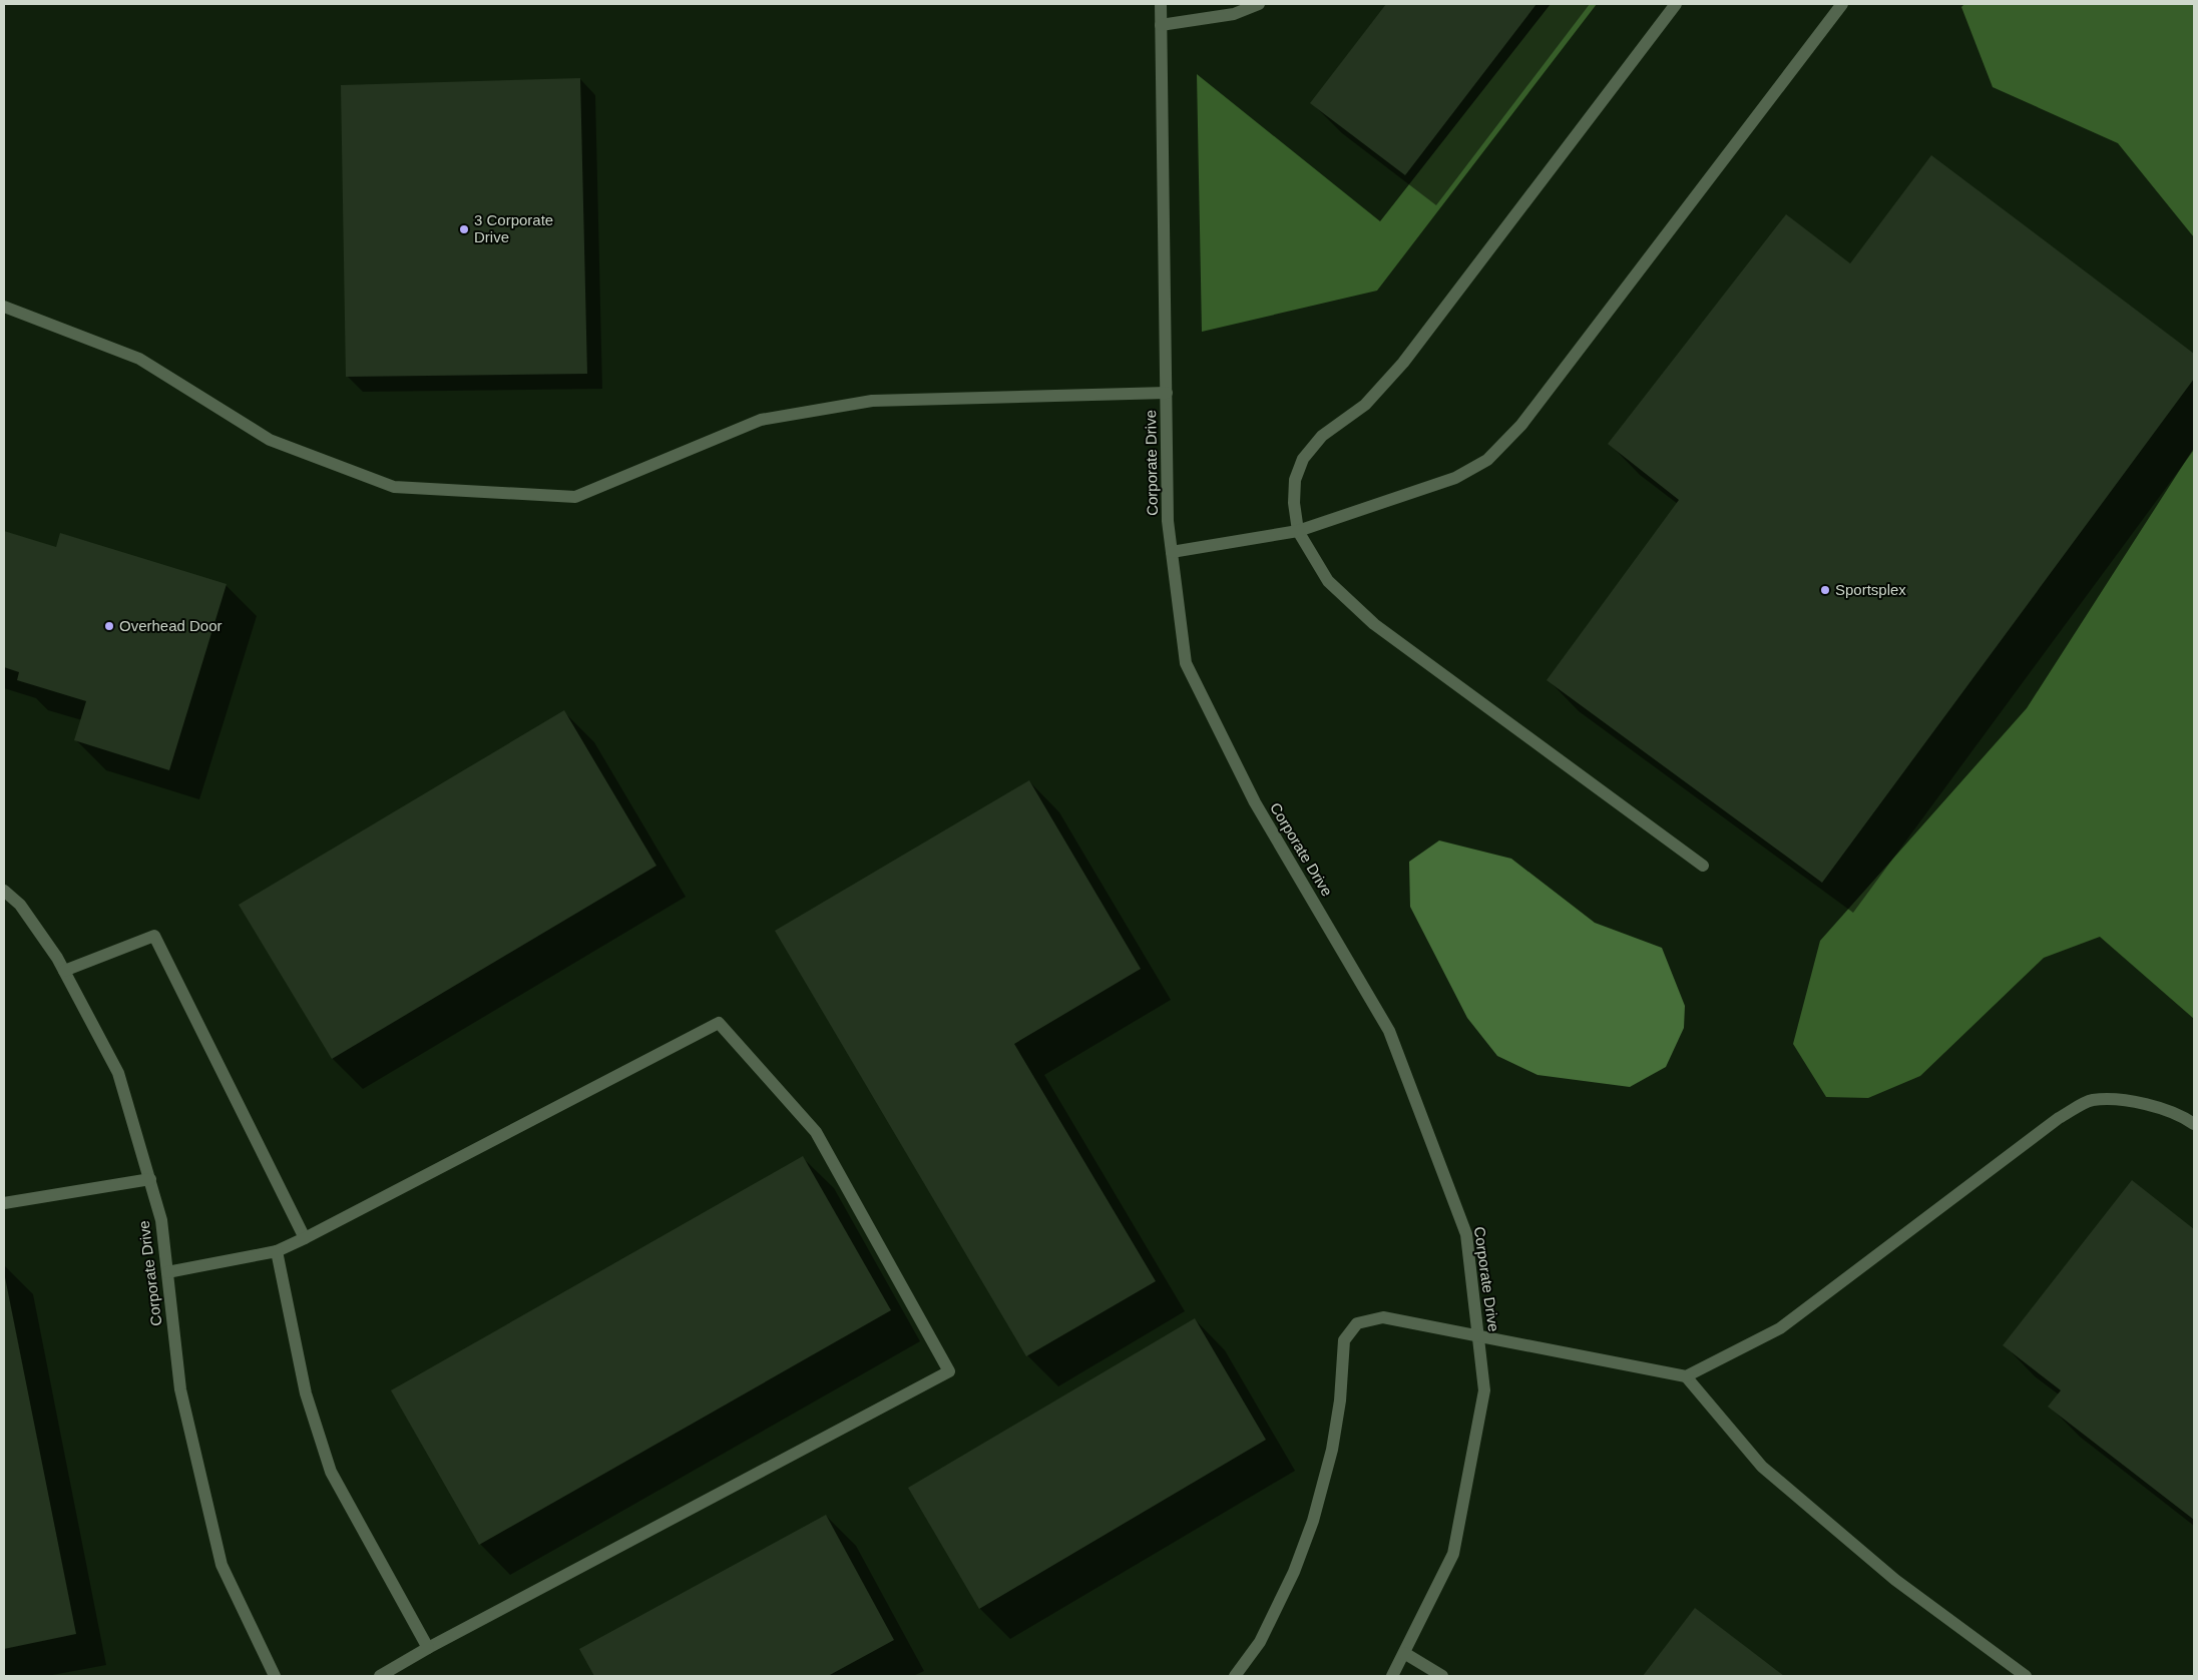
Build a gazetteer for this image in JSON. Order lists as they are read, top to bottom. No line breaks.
{"streets":{"street":["Corporate Drive"]},"places":["3 Corporate Drive","Sportsplex","Overhead Door"]}
